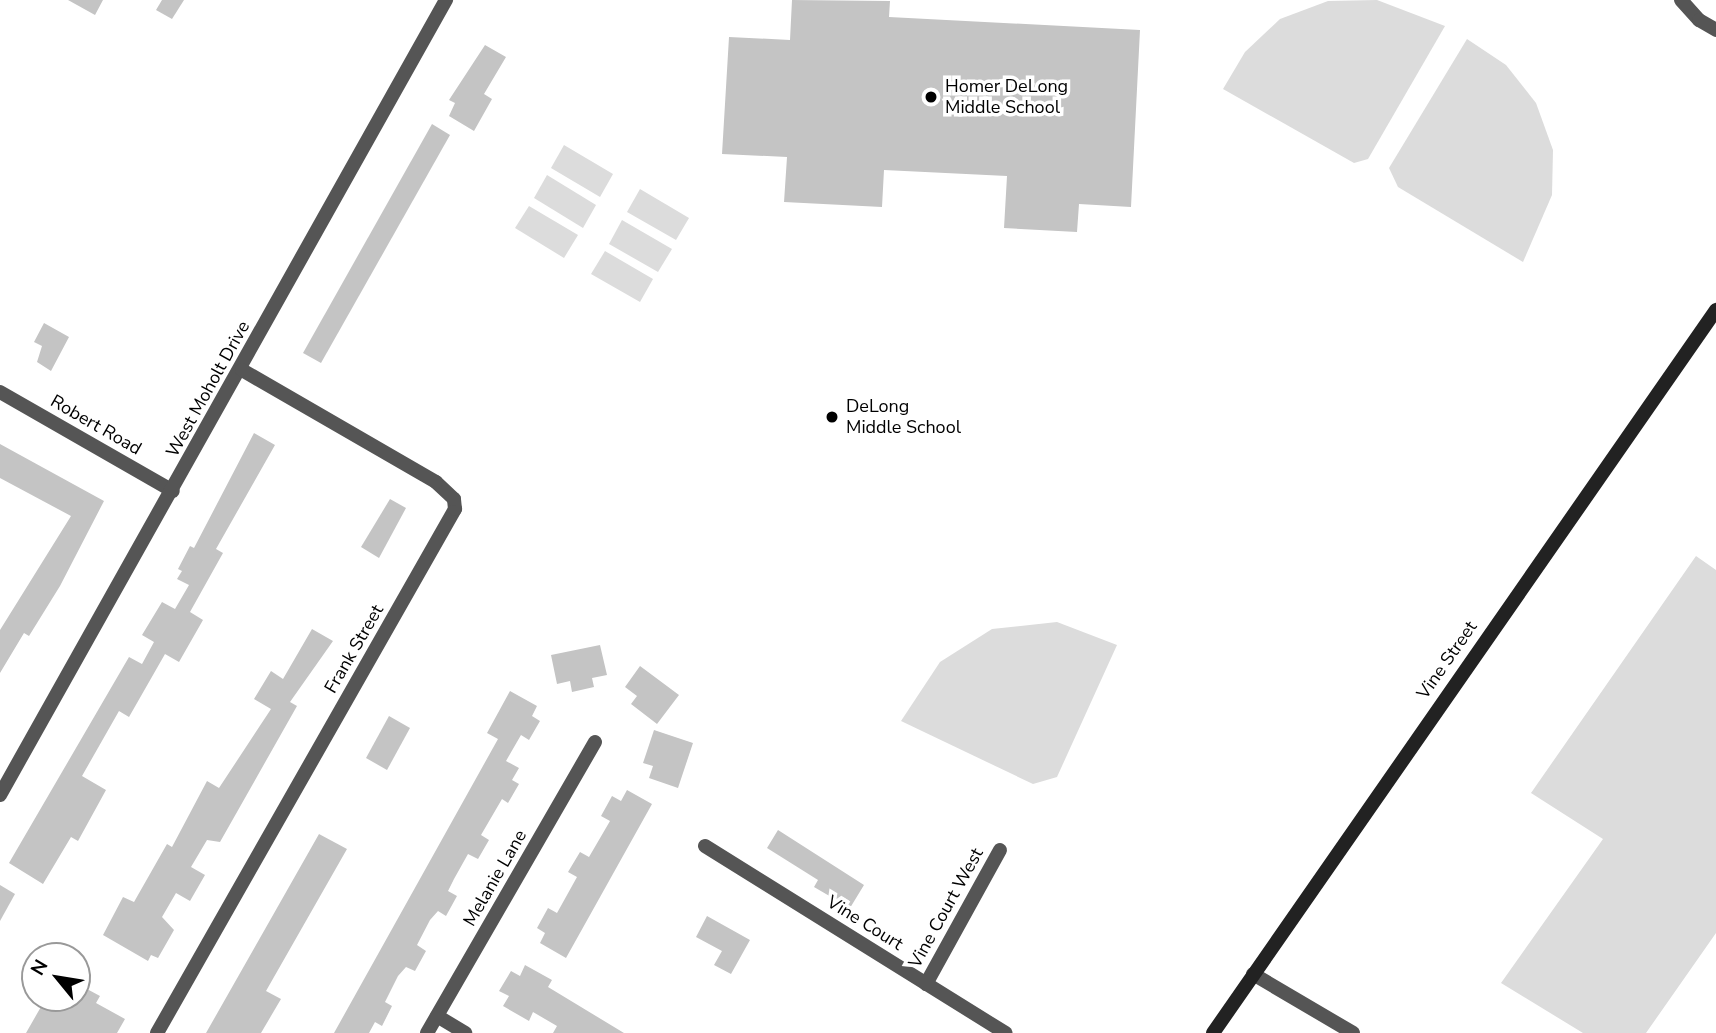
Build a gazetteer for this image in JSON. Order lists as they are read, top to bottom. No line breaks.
{"streets":{"street":["West Moholt Drive","Robert Road","Frank Street","Vine Street","Melanie Lane","Vine Court West","Vine Court"]},"crossings":[["West Moholt Drive","Robert Road"],["West Moholt Drive","Frank Street"],["Vine Court West","Vine Court"]],"places":["Homer DeLong Middle School","DeLong Middle School"],"north":"top left"}
